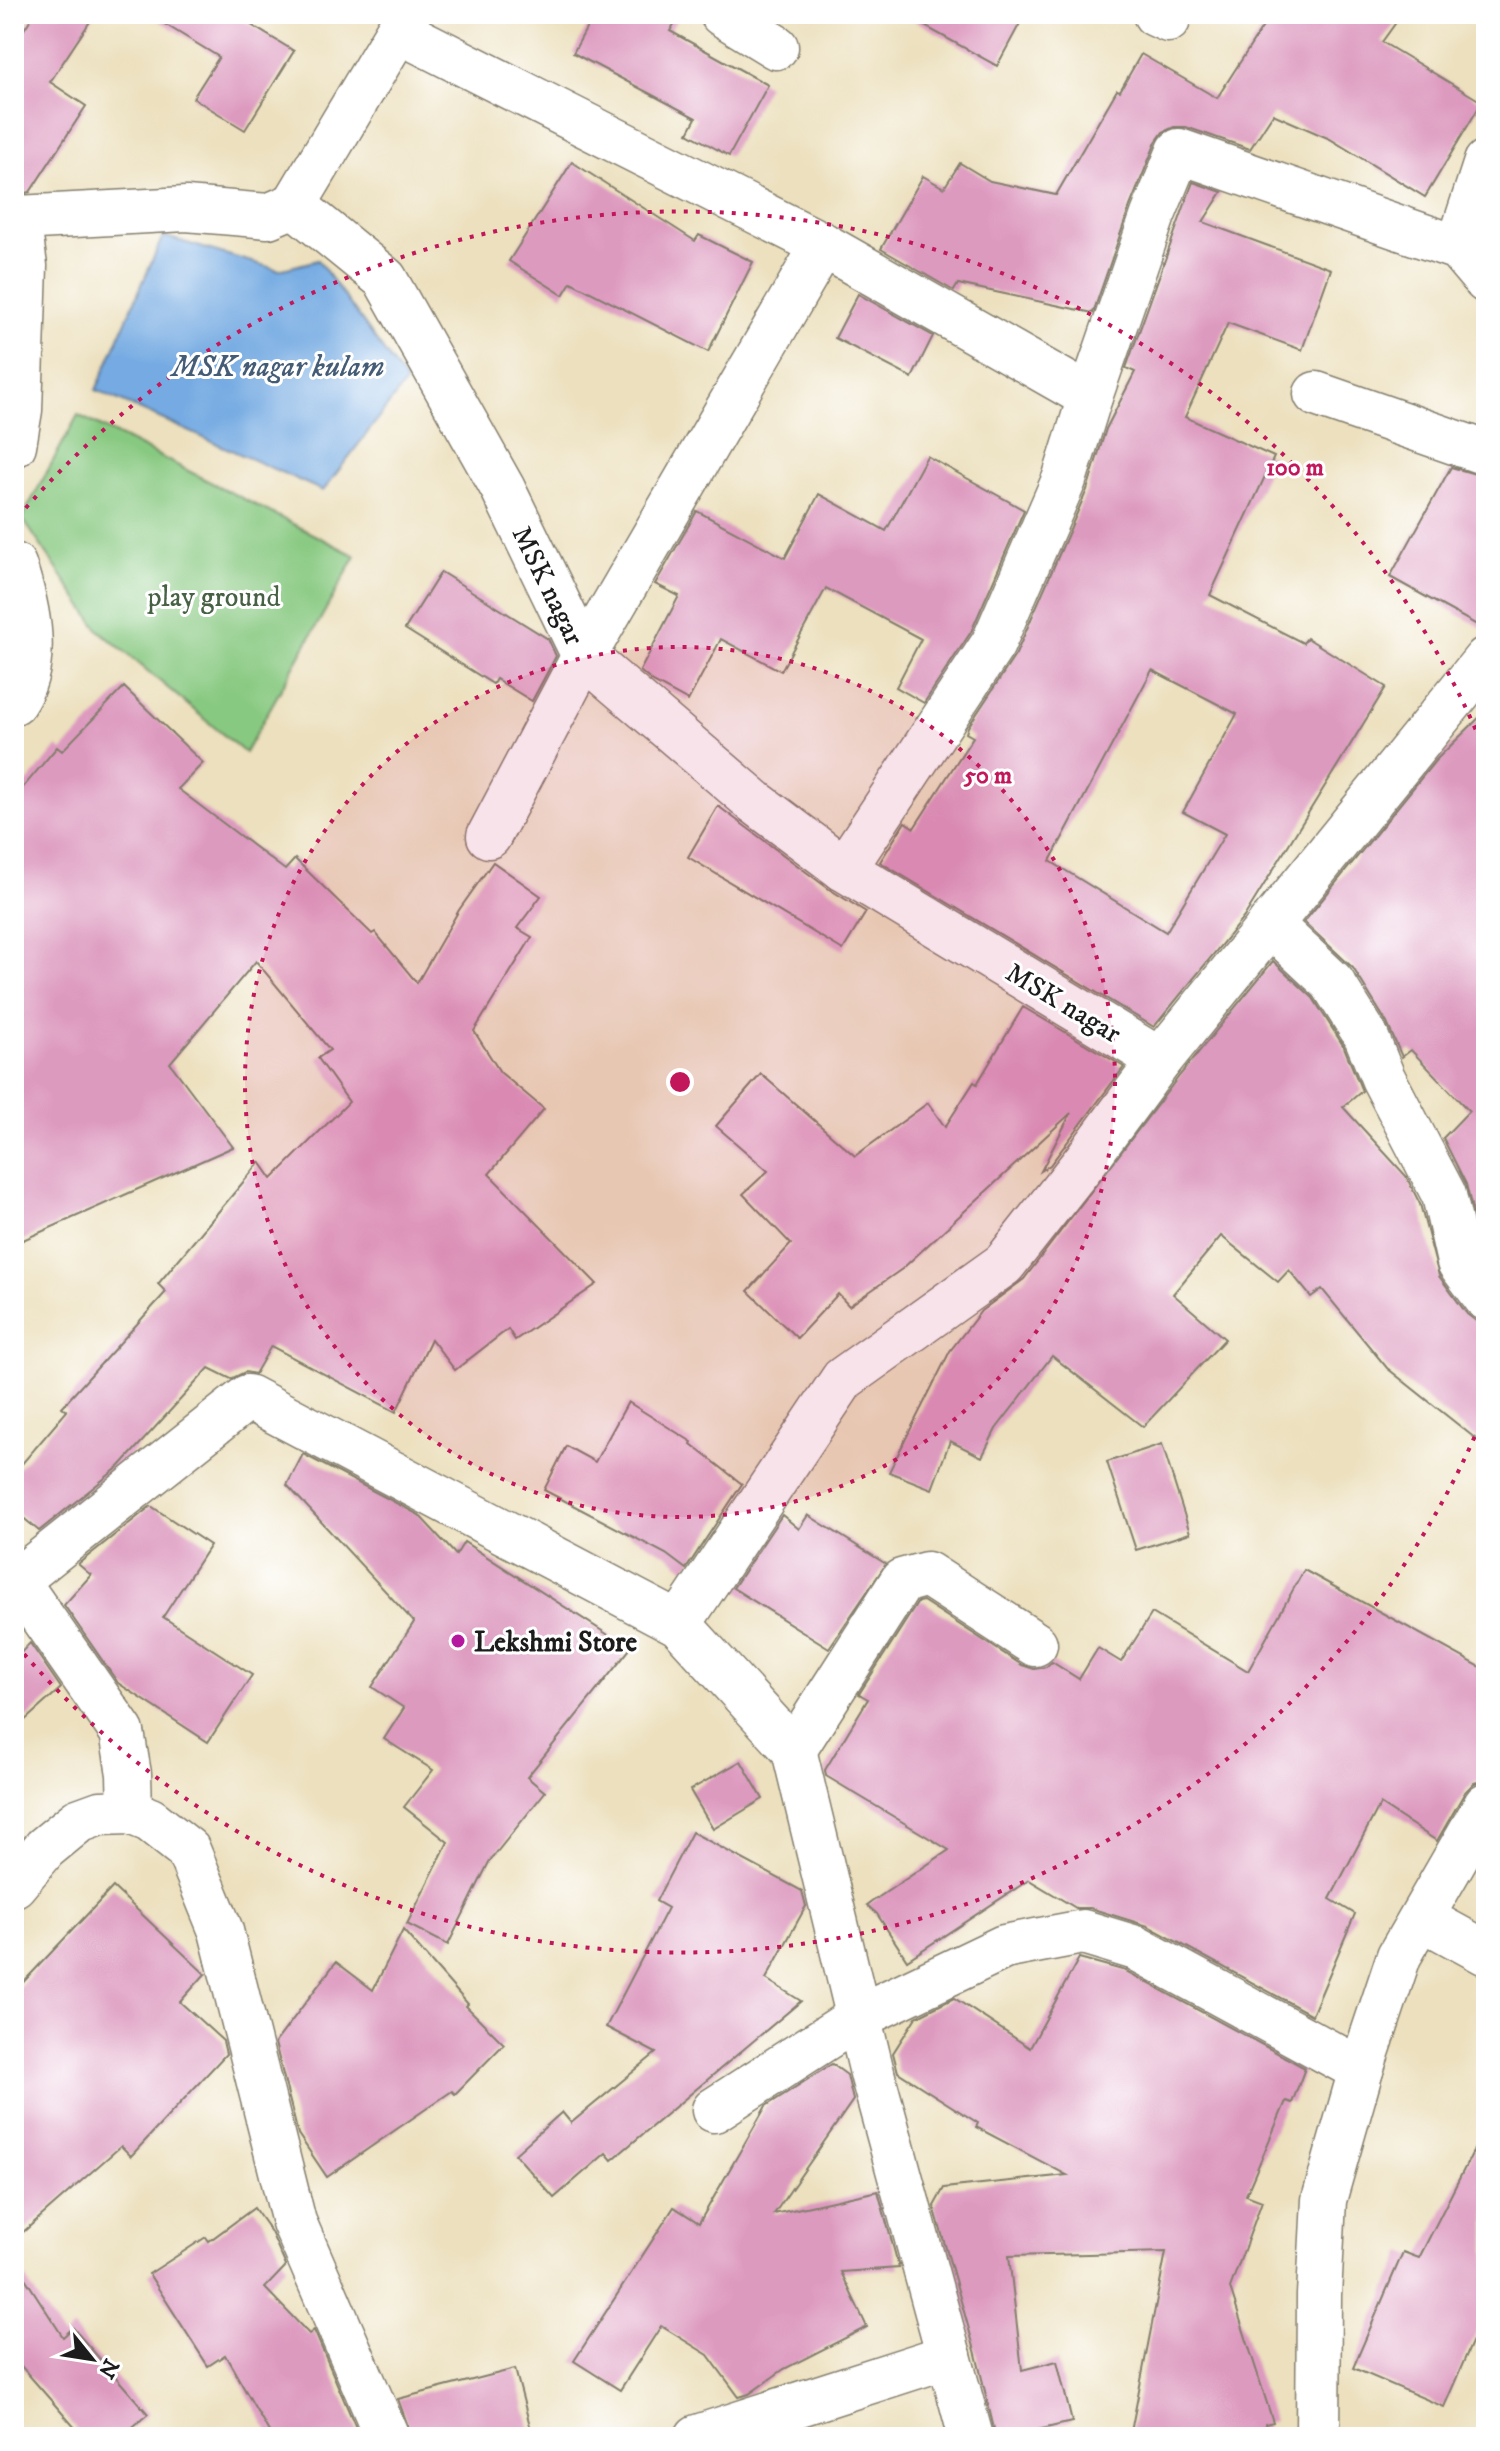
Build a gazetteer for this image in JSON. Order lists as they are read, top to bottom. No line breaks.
{"streets":{"street":["MSK nagar"]},"water":["MSK nagar kulam"],"parks":["play ground"],"places":["Lekshmi Store"],"north":"bottom right","rings":["100 m","50 m"]}
